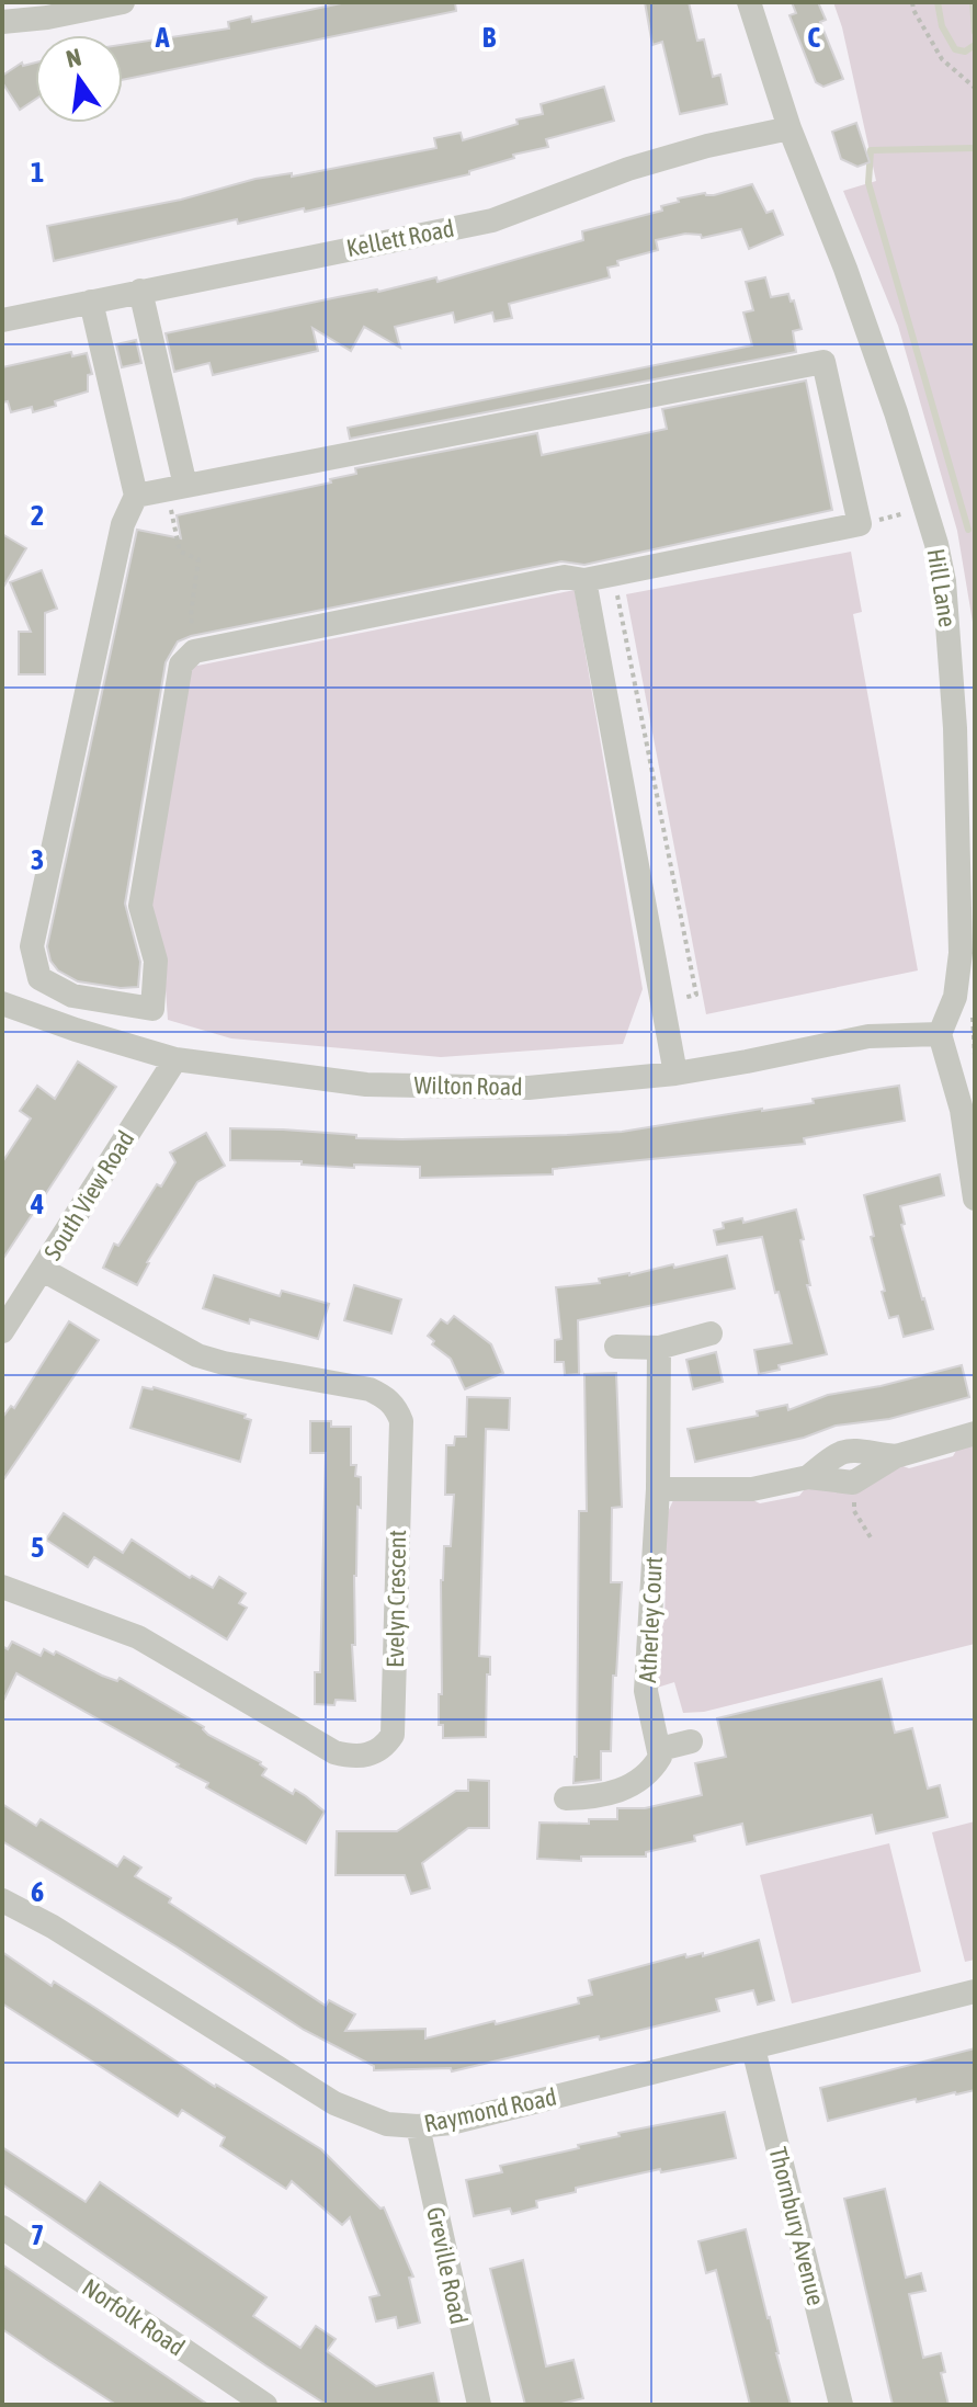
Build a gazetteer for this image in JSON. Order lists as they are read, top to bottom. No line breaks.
{"streets":{"street":["Kellett Road","Hill Lane","Wilton Road","South View Road","Evelyn Crescent","Atherley Court","Raymond Road","Thornbury Avenue","Greville Road","Norfolk Road"]},"crossings":[["Kellett Road","Hill Lane"],["Hill Lane","Wilton Road"],["Wilton Road","South View Road"],["South View Road","Evelyn Crescent"],["Raymond Road","Thornbury Avenue"],["Raymond Road","Greville Road"]],"north":"top","grid":{"columns":["A","B","C"],"rows":["1","2","3","4","5","6","7"]}}
